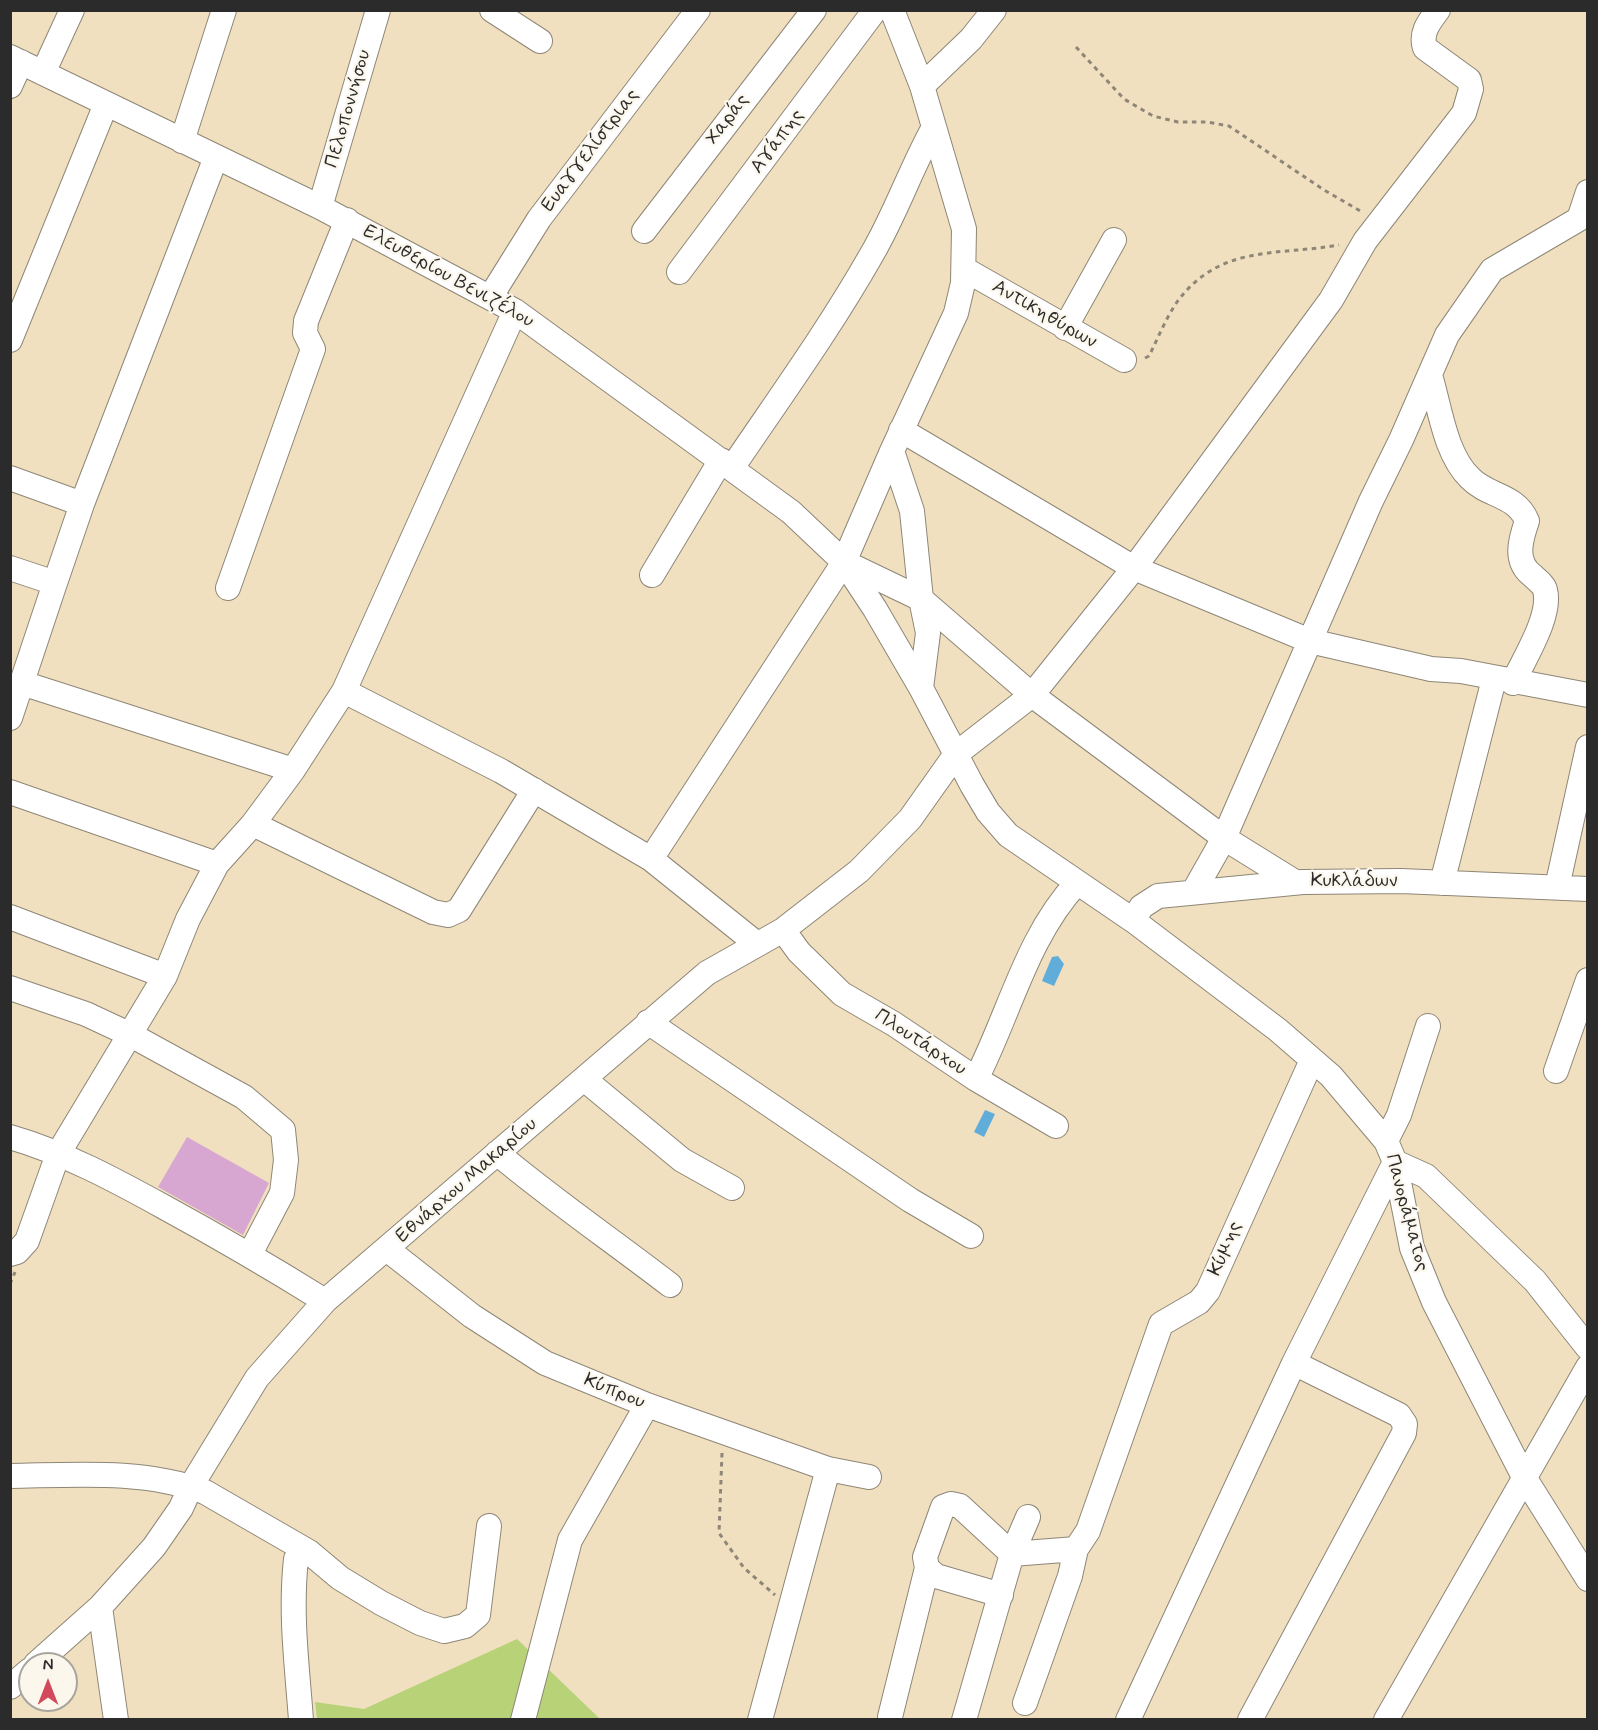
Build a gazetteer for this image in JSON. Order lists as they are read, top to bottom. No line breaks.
{"streets":{"street":["Πελοποννήσου","Χαράς","Αγάπης","Ευαγγελίστριας","Ελευθερίου Βενιζέλου","Αντικηθύρων","Κυκλάδων","Πλουτάρχου","Εθνάρχου Μακαρίου","Πανοράματος","Κύμης","Κύπρου"]},"crossings":[["Πελοποννήσου","Ελευθερίου Βενιζέλου"],["Ευαγγελίστριας","Ελευθερίου Βενιζέλου"],["Ελευθερίου Βενιζέλου","Πανοράματος"],["Κυκλάδων","Πανοράματος"],["Πλουτάρχου","Εθνάρχου Μακαρίου"],["Πλουτάρχου","Πανοράματος"],["Εθνάρχου Μακαρίου","Πανοράματος"],["Εθνάρχου Μακαρίου","Κύπρου"],["Πανοράματος","Κύμης"]],"north":"top"}
